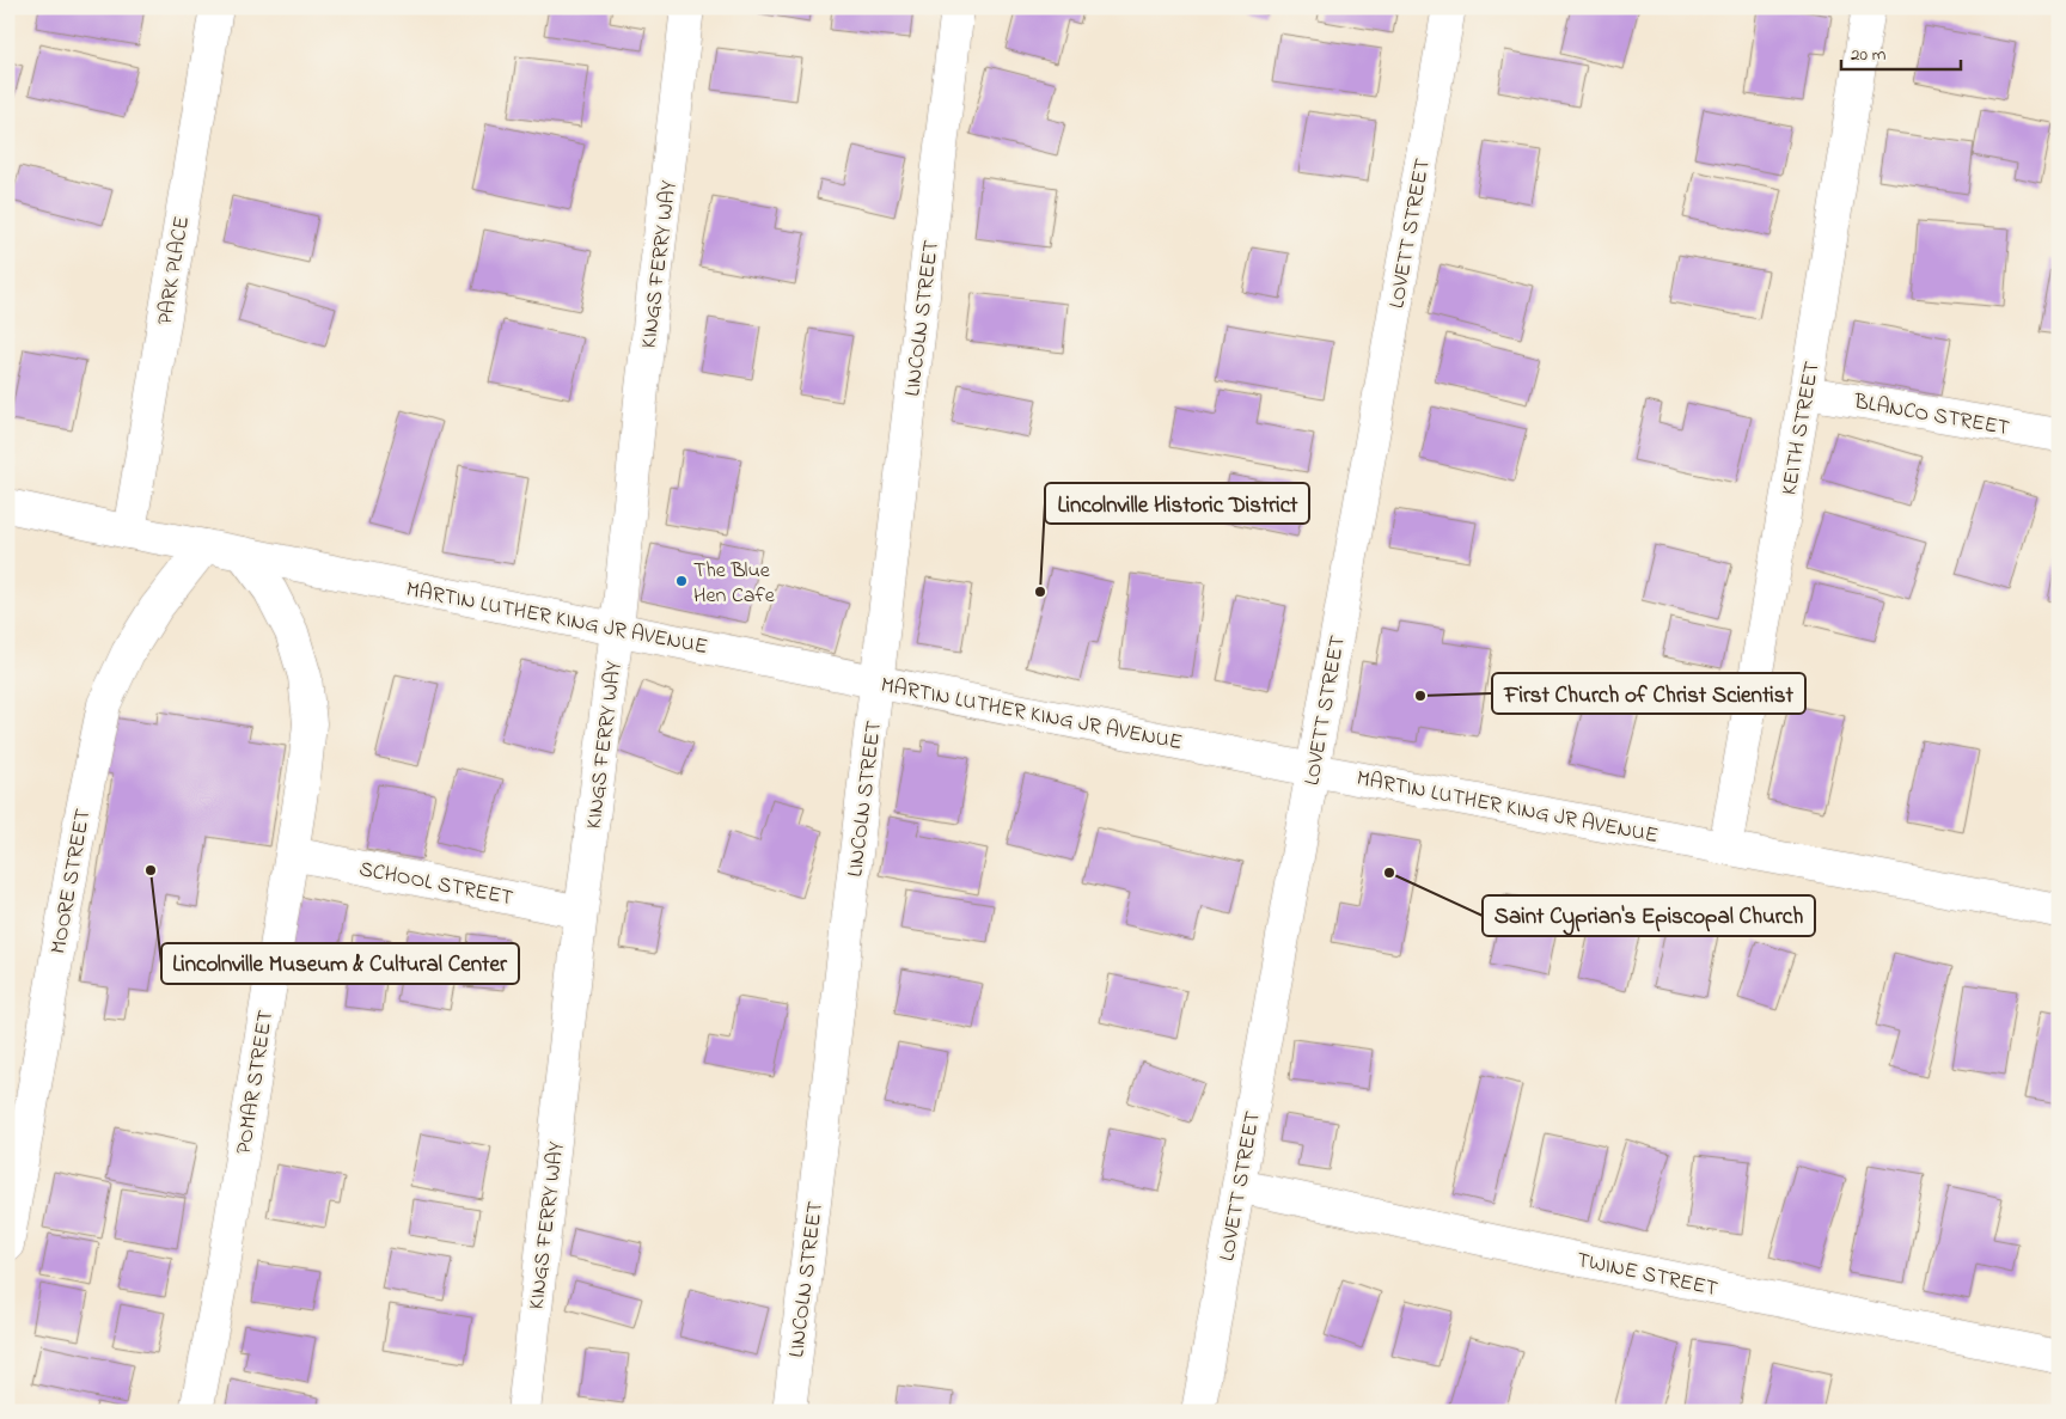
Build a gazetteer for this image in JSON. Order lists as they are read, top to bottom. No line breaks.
{"streets":{"street":["LOVETT STREET","KINGS FERRY WAY","PARK PLACE","LINCOLN STREET","BLANCO STREET","KEITH STREET","MARTIN LUTHER KING JR AVENUE","MOORE STREET","SCHOOL STREET","POMAR STREET","TWINE STREET"]},"crossings":[["LOVETT STREET","MARTIN LUTHER KING JR AVENUE"],["LOVETT STREET","TWINE STREET"],["KINGS FERRY WAY","MARTIN LUTHER KING JR AVENUE"],["KINGS FERRY WAY","SCHOOL STREET"],["PARK PLACE","MARTIN LUTHER KING JR AVENUE"],["LINCOLN STREET","MARTIN LUTHER KING JR AVENUE"],["BLANCO STREET","KEITH STREET"],["KEITH STREET","MARTIN LUTHER KING JR AVENUE"],["MARTIN LUTHER KING JR AVENUE","MOORE STREET"],["MARTIN LUTHER KING JR AVENUE","POMAR STREET"],["SCHOOL STREET","POMAR STREET"]],"places":["The Blue Hen Cafe","Lincolnville Historic District","First Church of Christ Scientist","Lincolnville Museum & Cultural Center","Saint Cyprian's Episcopal Church"],"scale_bar":"20 m"}
